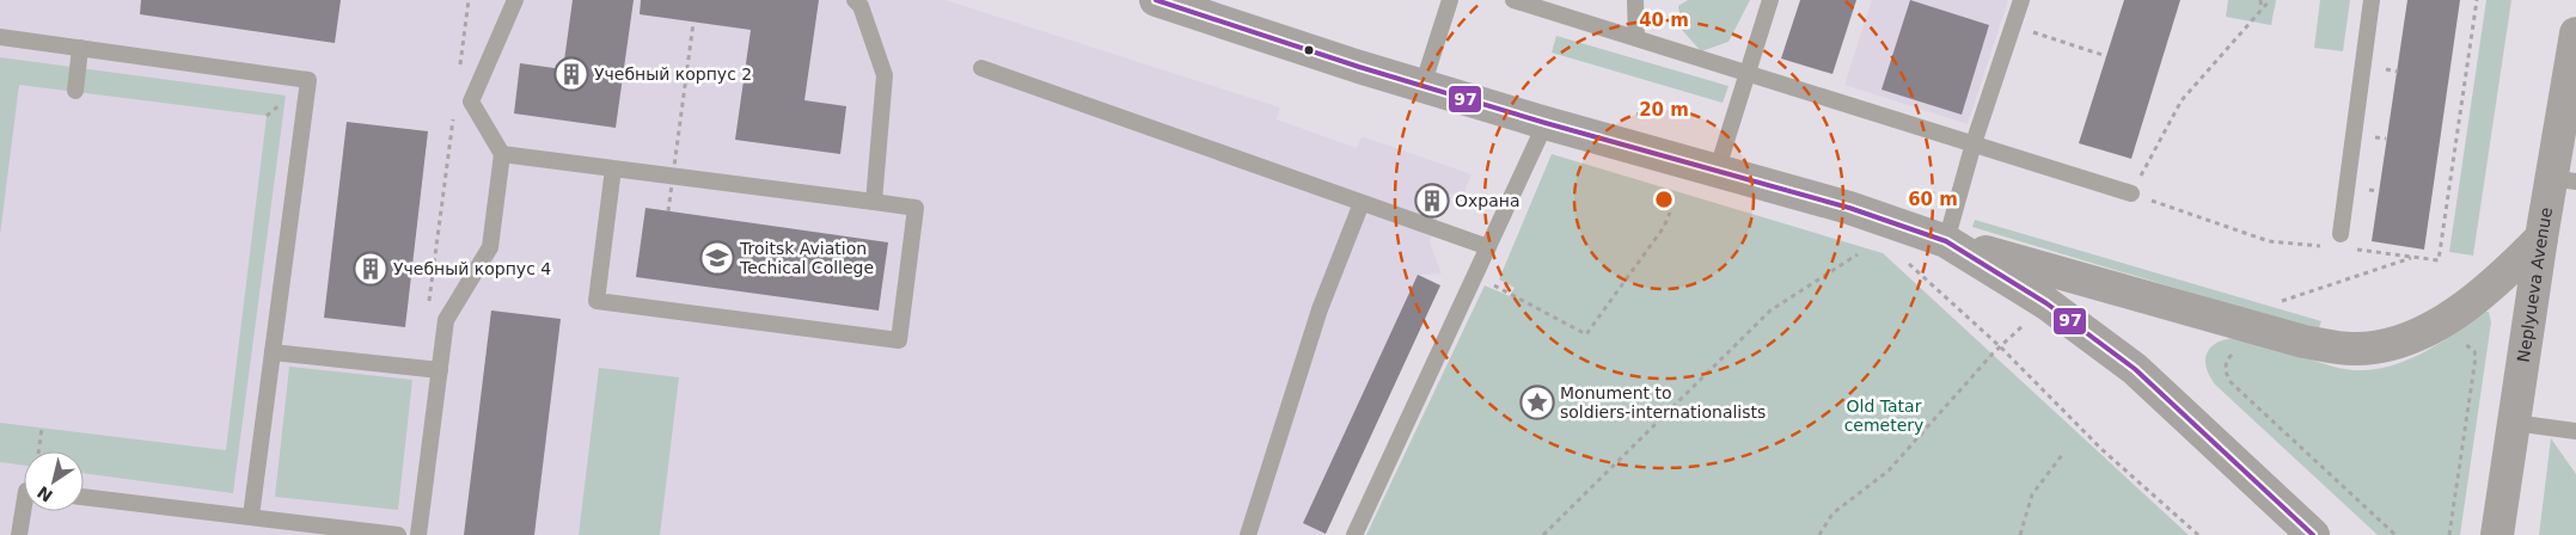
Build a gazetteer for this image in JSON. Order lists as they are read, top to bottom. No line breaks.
{"streets":{"main road":["Neplyueva Avenue"]},"parks":["Old Tatar cemetery"],"places":{"building":["Учебный корпус 2","Охрана","Учебный корпус 4"],"school or university":["Troitsk Aviation Techical College"],"place":["Monument to soldiers-internationalists"]},"lines":["transit line 97"],"north":"bottom left","rings":["40 m","20 m","60 m"]}
